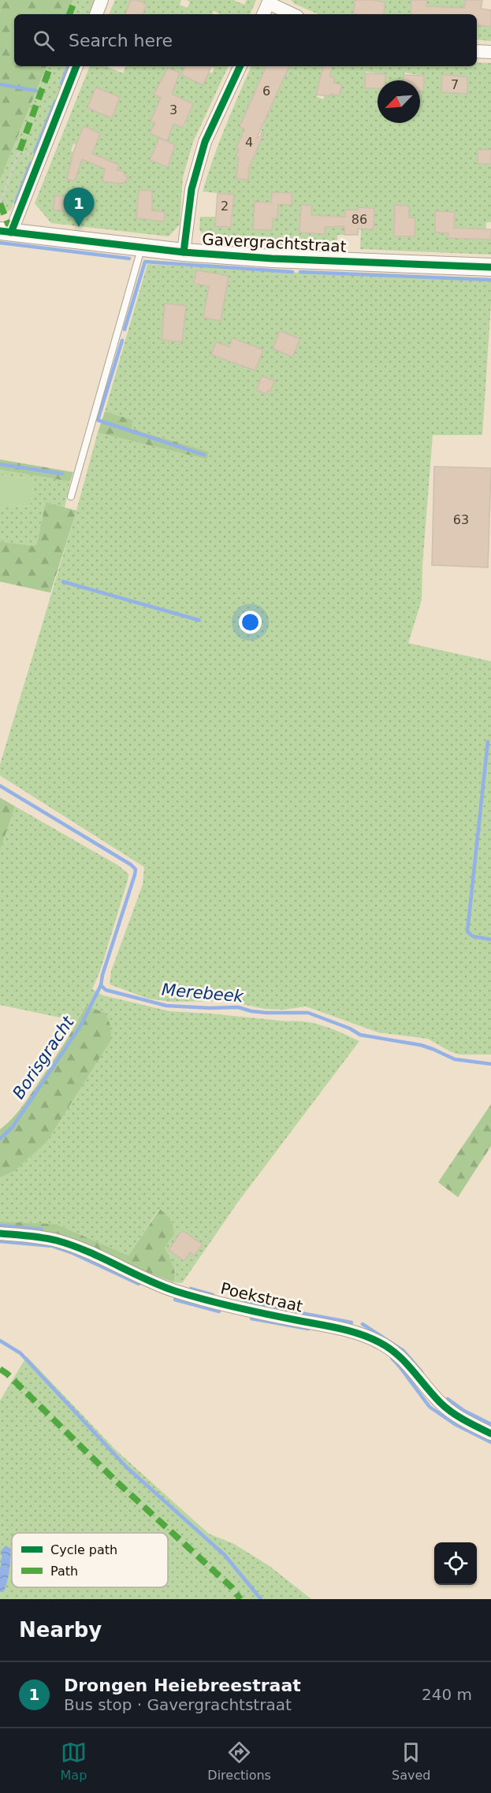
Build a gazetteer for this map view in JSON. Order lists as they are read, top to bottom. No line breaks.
{"streets":{"street":["Gavergrachtstraat","Poekstraat"]},"water":["Merebeek","Borisgracht"],"house_numbers":["7","6","3","4","2","86","63"],"legend":["Cycle path","Path"],"north":"bottom left","page":{"search":"Search here","pins":"1","heading":"Nearby","list":[{"mark":"1","name":"Drongen Heiebreestraat","note":"Bus stop · Gavergrachtstraat","value":"240 m"}],"nav":["Map","Directions","Saved"]}}
